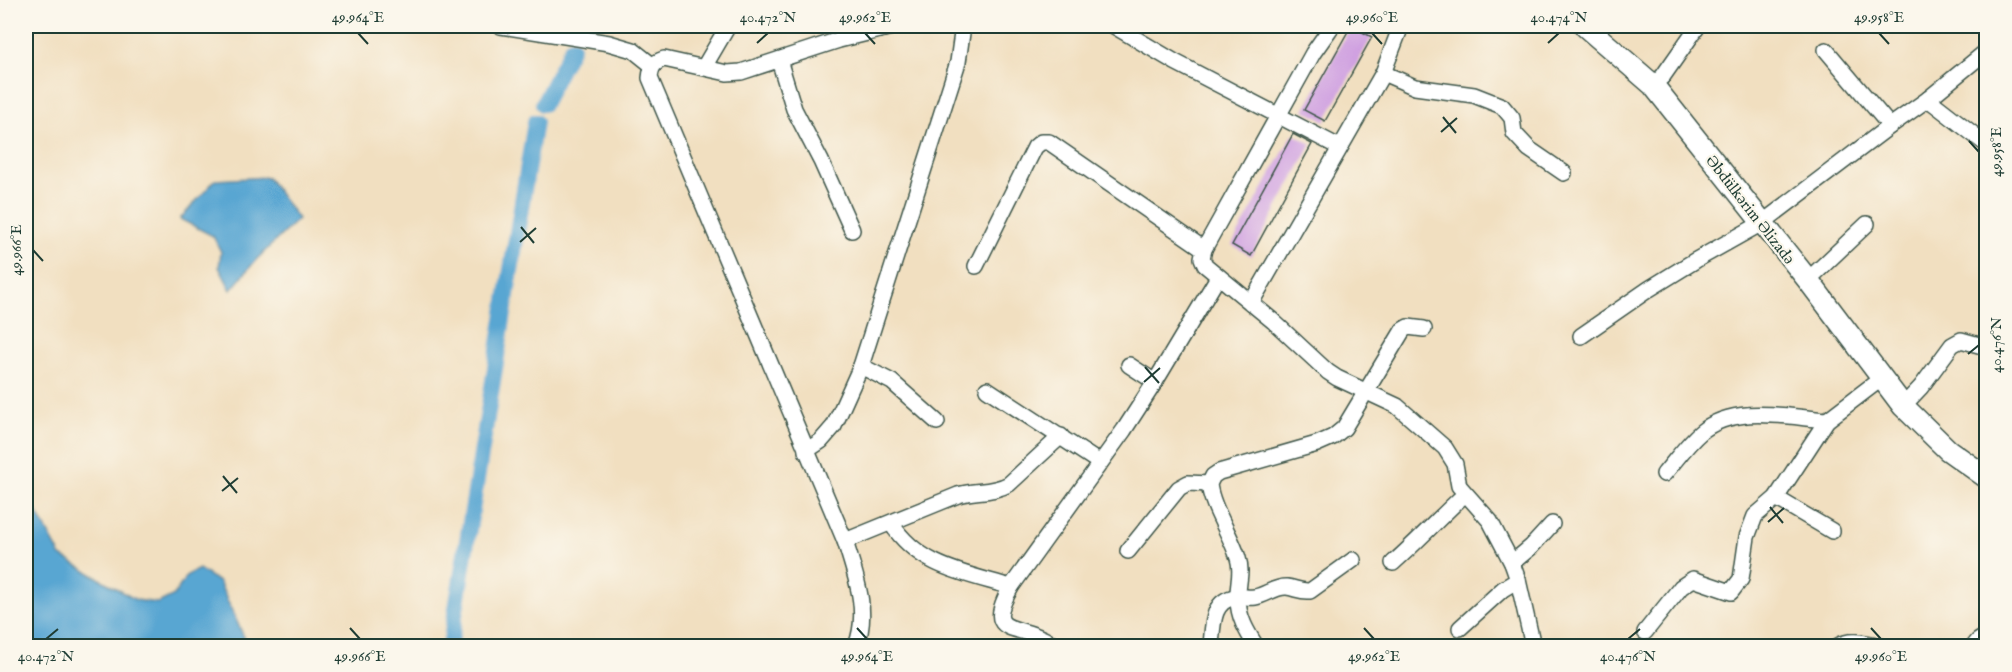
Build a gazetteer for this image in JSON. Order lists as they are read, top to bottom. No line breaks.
{"streets":{"street":["Əbdülkərim Əlizadə"]},"coordinates":["49.964°E","40.472°N","49.962°E","49.960°E","40.474°N","49.958°E","49.966°E","40.476°N"]}
